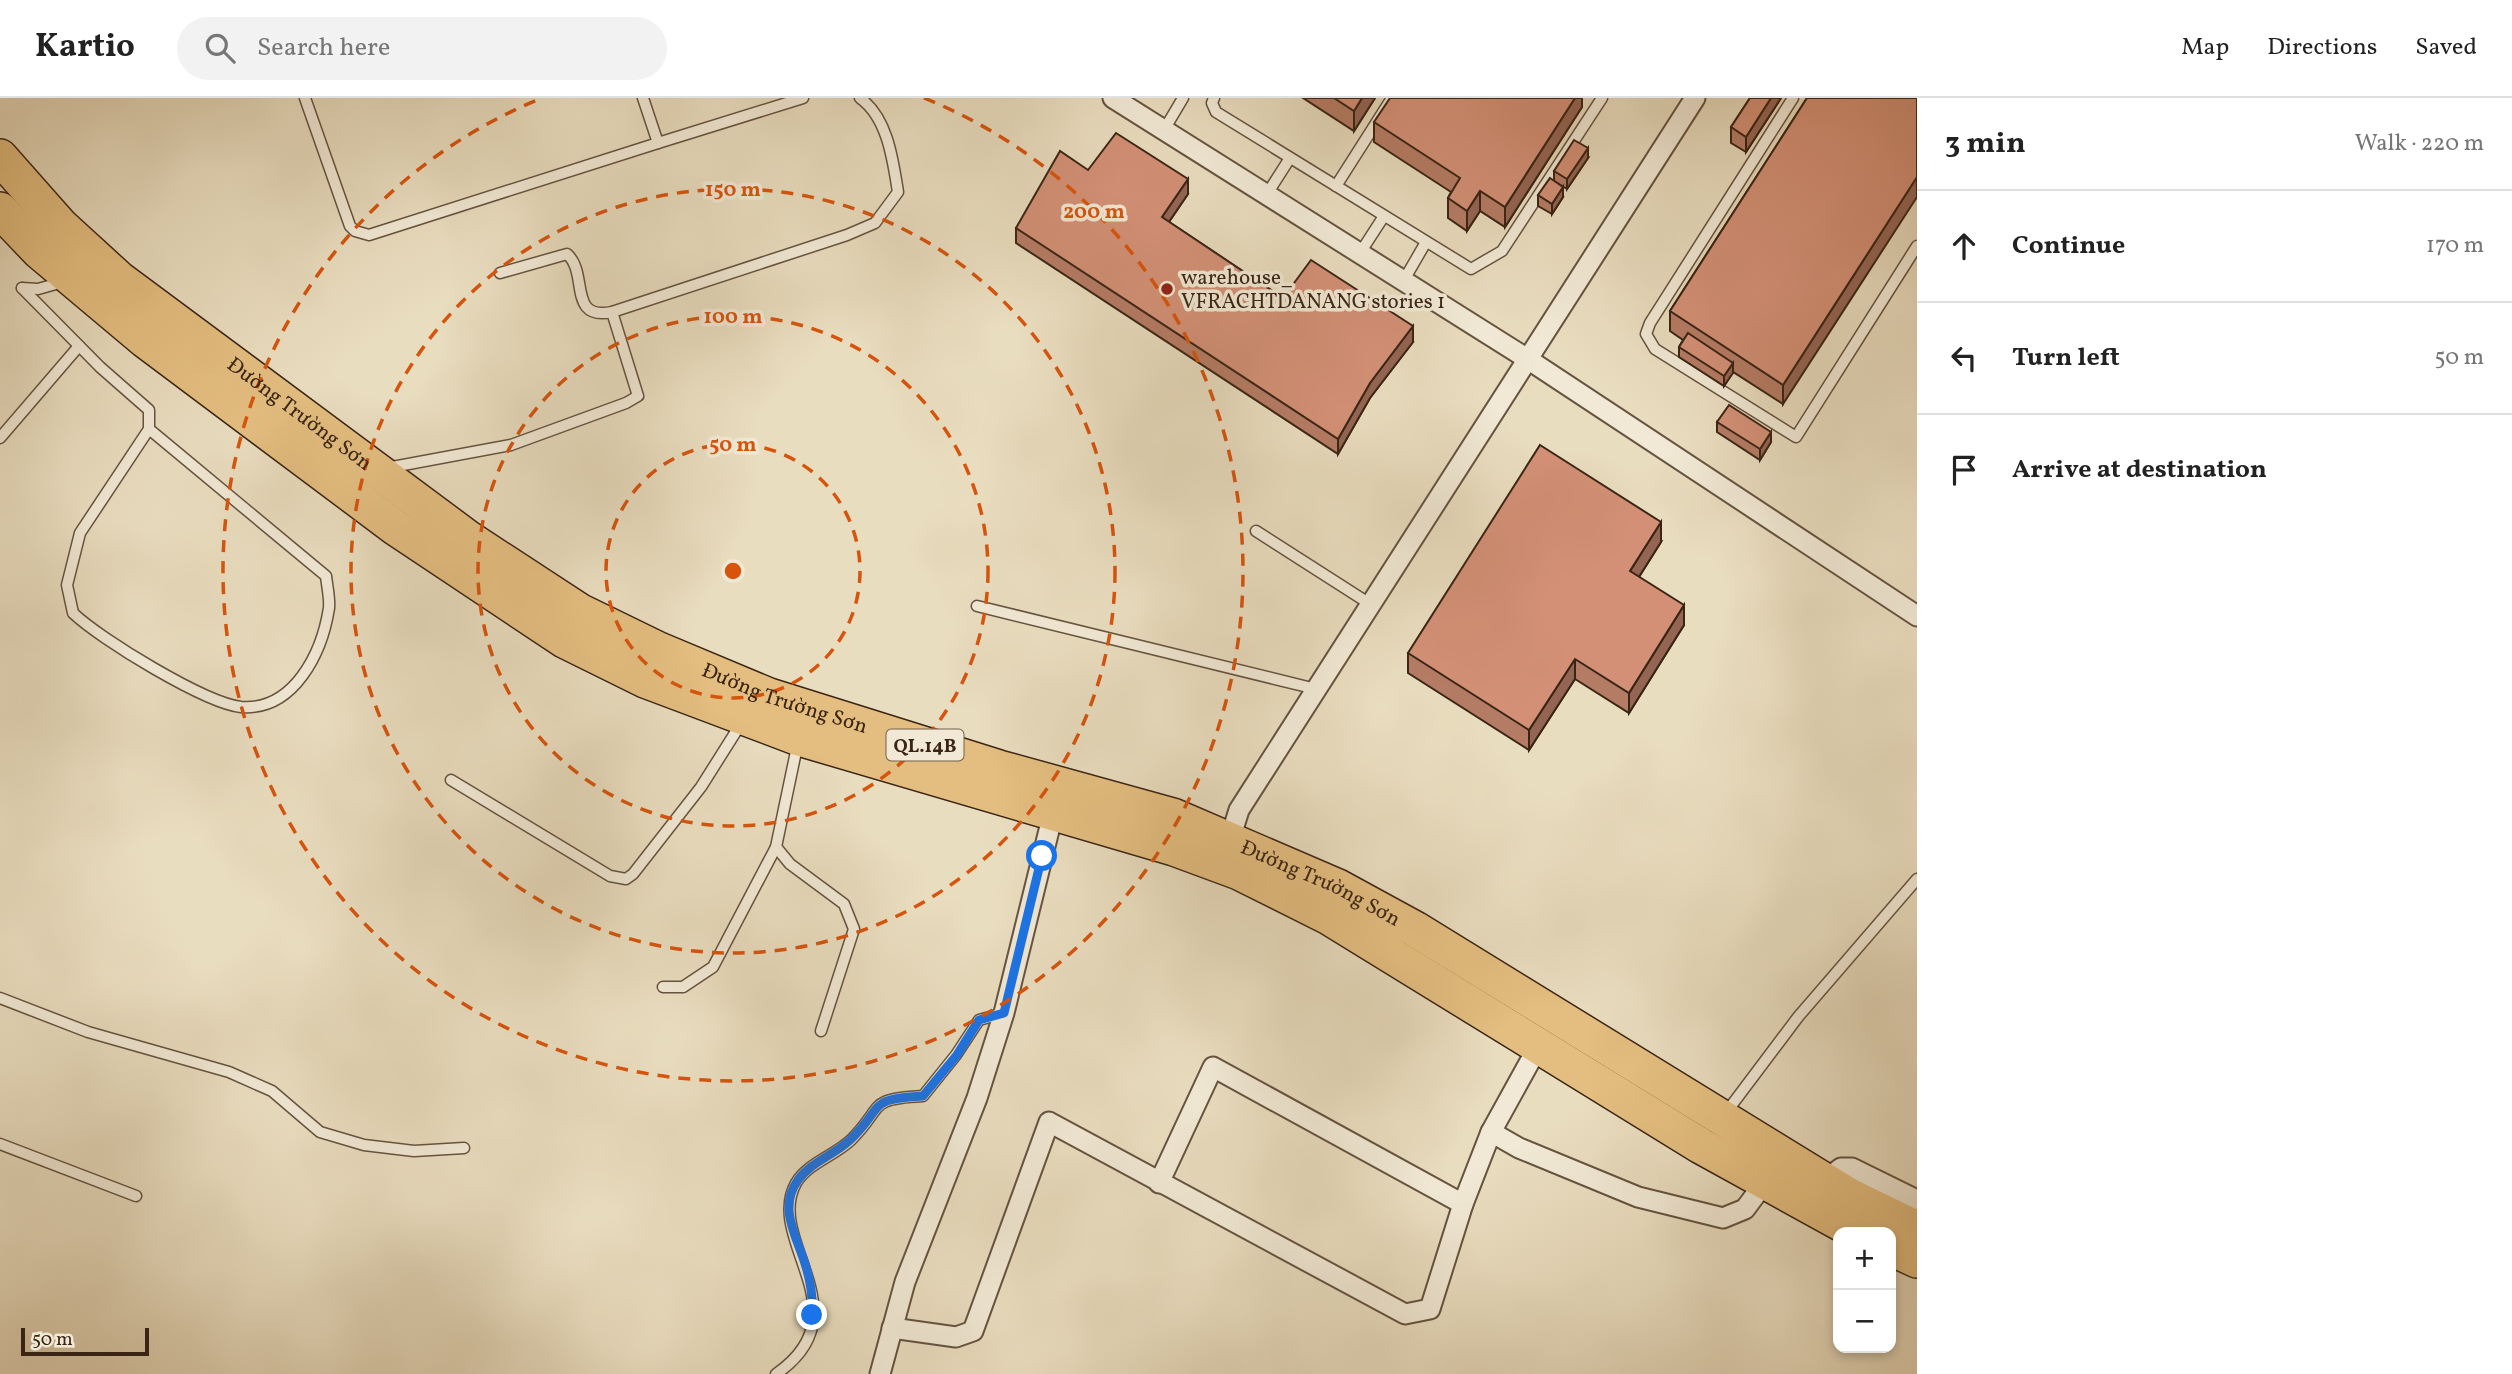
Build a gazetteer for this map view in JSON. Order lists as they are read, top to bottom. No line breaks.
{"streets":{"highway":["Đường Trường Sơn","QL.14B"]},"places":["warehouse_ VFRACHTDANANG stories 1"],"scale_bar":"50 m","page":{"header":"Kartio","search":"Search here","nav":["Map","Directions","Saved"],"heading":["3 min","Walk · 220 m"],"list":[["Continue","170 m"],["Turn left","50 m"],"Arrive at destination"],"map_buttons":["+","−"],"scale":"50 m"},"rings":["150 m","200 m","100 m","50 m"]}
